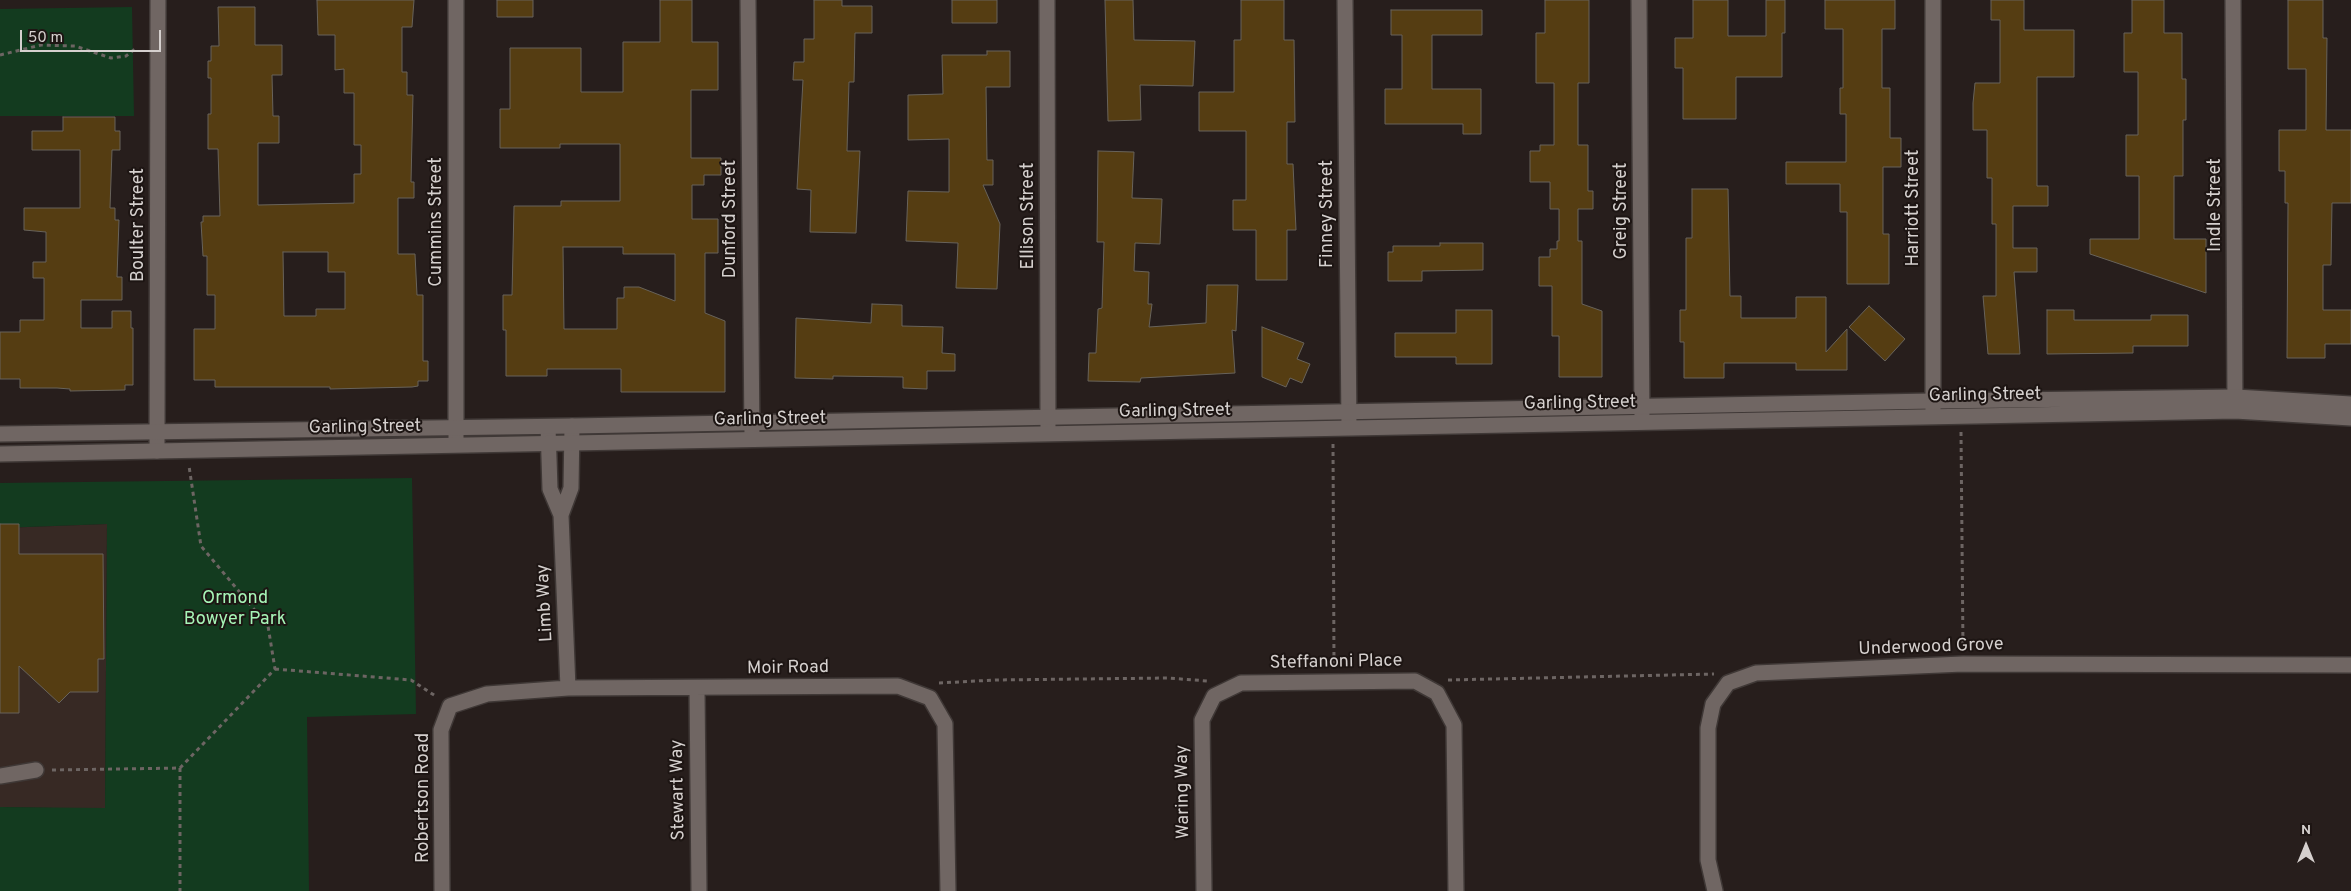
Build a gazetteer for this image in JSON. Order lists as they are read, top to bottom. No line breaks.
{"streets":{"street":["Indle Street","Harriott Street","Greig Street","Finney Street","Ellison Street","Dunford Street","Cummins Street","Boulter Street","Garling Street","Limb Way","Underwood Grove","Steffanoni Place","Moir Road","Stewart Way","Waring Way","Robertson Road"]},"crossings":[["Indle Street","Garling Street"],["Harriott Street","Garling Street"],["Greig Street","Garling Street"],["Finney Street","Garling Street"],["Ellison Street","Garling Street"],["Dunford Street","Garling Street"],["Cummins Street","Garling Street"],["Boulter Street","Garling Street"],["Garling Street","Limb Way"],["Limb Way","Moir Road"],["Steffanoni Place","Waring Way"],["Moir Road","Stewart Way"],["Moir Road","Robertson Road"]],"parks":["Ormond Bowyer Park"],"scale_bar":"50 m","north":"top"}
